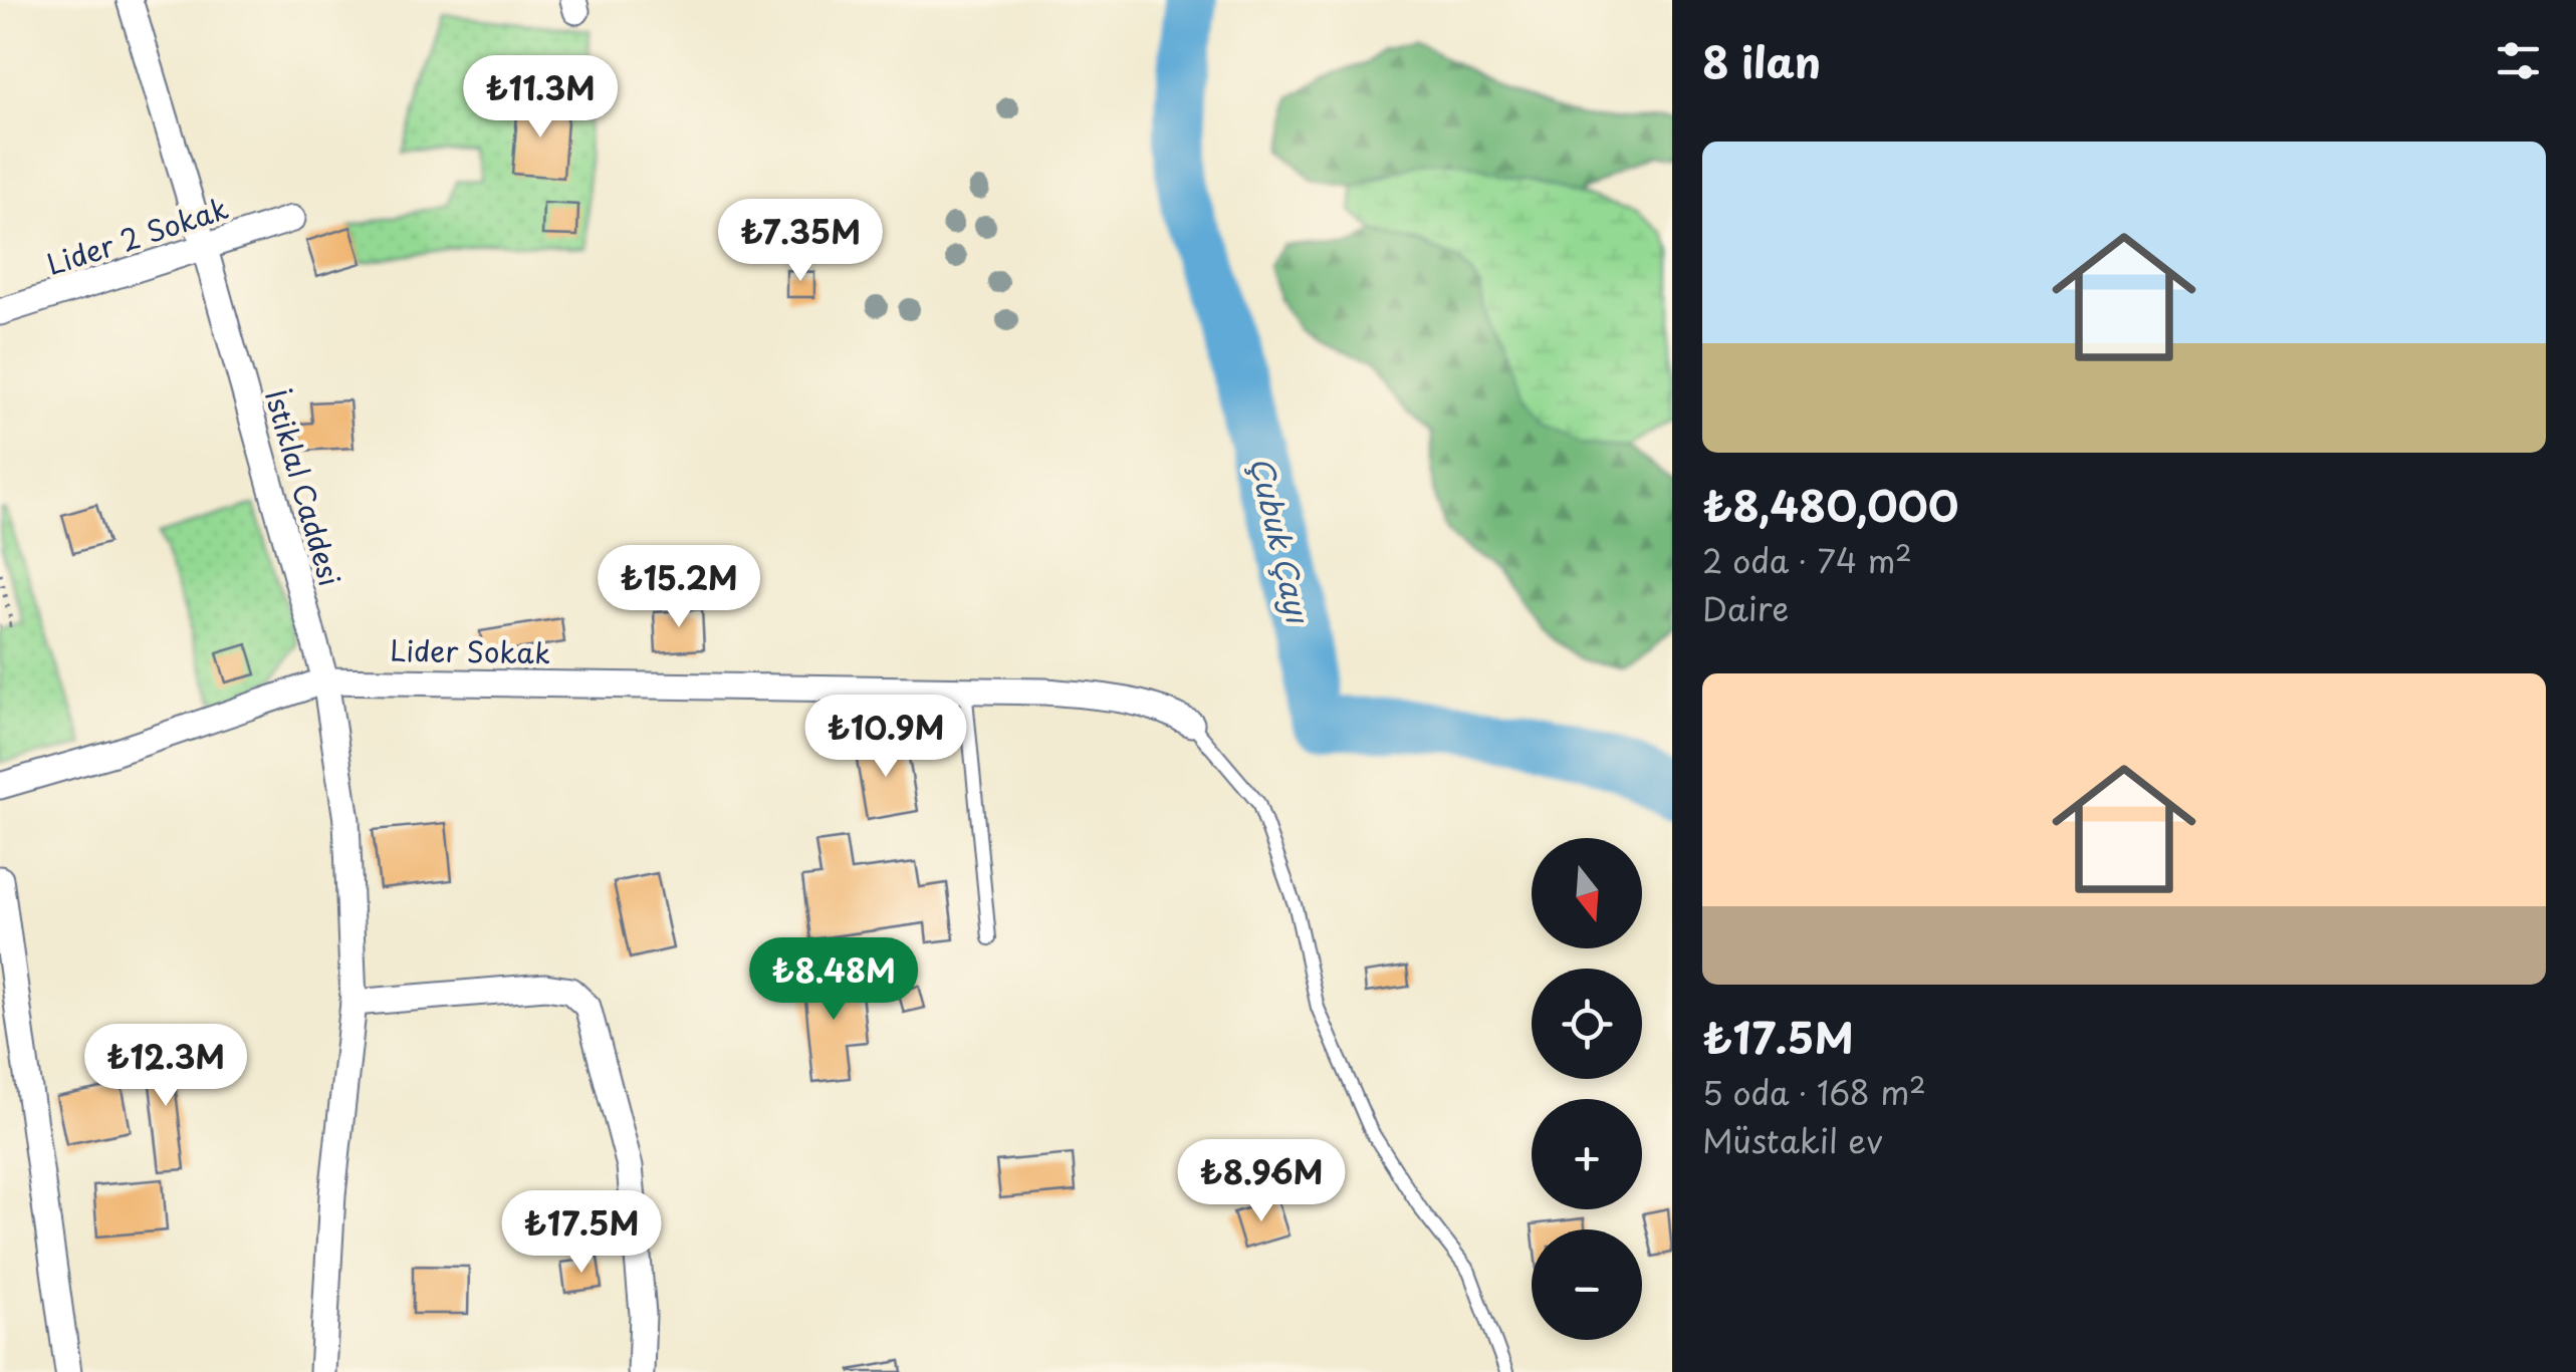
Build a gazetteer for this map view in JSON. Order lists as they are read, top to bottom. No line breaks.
{"streets":{"street":["Lider 2 Sokak","İstiklal Caddesi","Lider Sokak"]},"crossings":[["Lider 2 Sokak","İstiklal Caddesi"],["İstiklal Caddesi","Lider Sokak"]],"water":["Çubuk Çayı"],"north":"bottom","page":{"heading":"8 ilan","price":["₺11.3M","₺7.35M","₺15.2M","₺10.9M","₺8.48M","₺12.3M","₺8.96M","₺17.5M"],"list":[{"name":"₺8,480,000","note":"2 oda · 74 m² · Daire"},{"name":"₺17.5M","note":"5 oda · 168 m² · Müstakil ev"}],"map_buttons":["+","−"]}}
